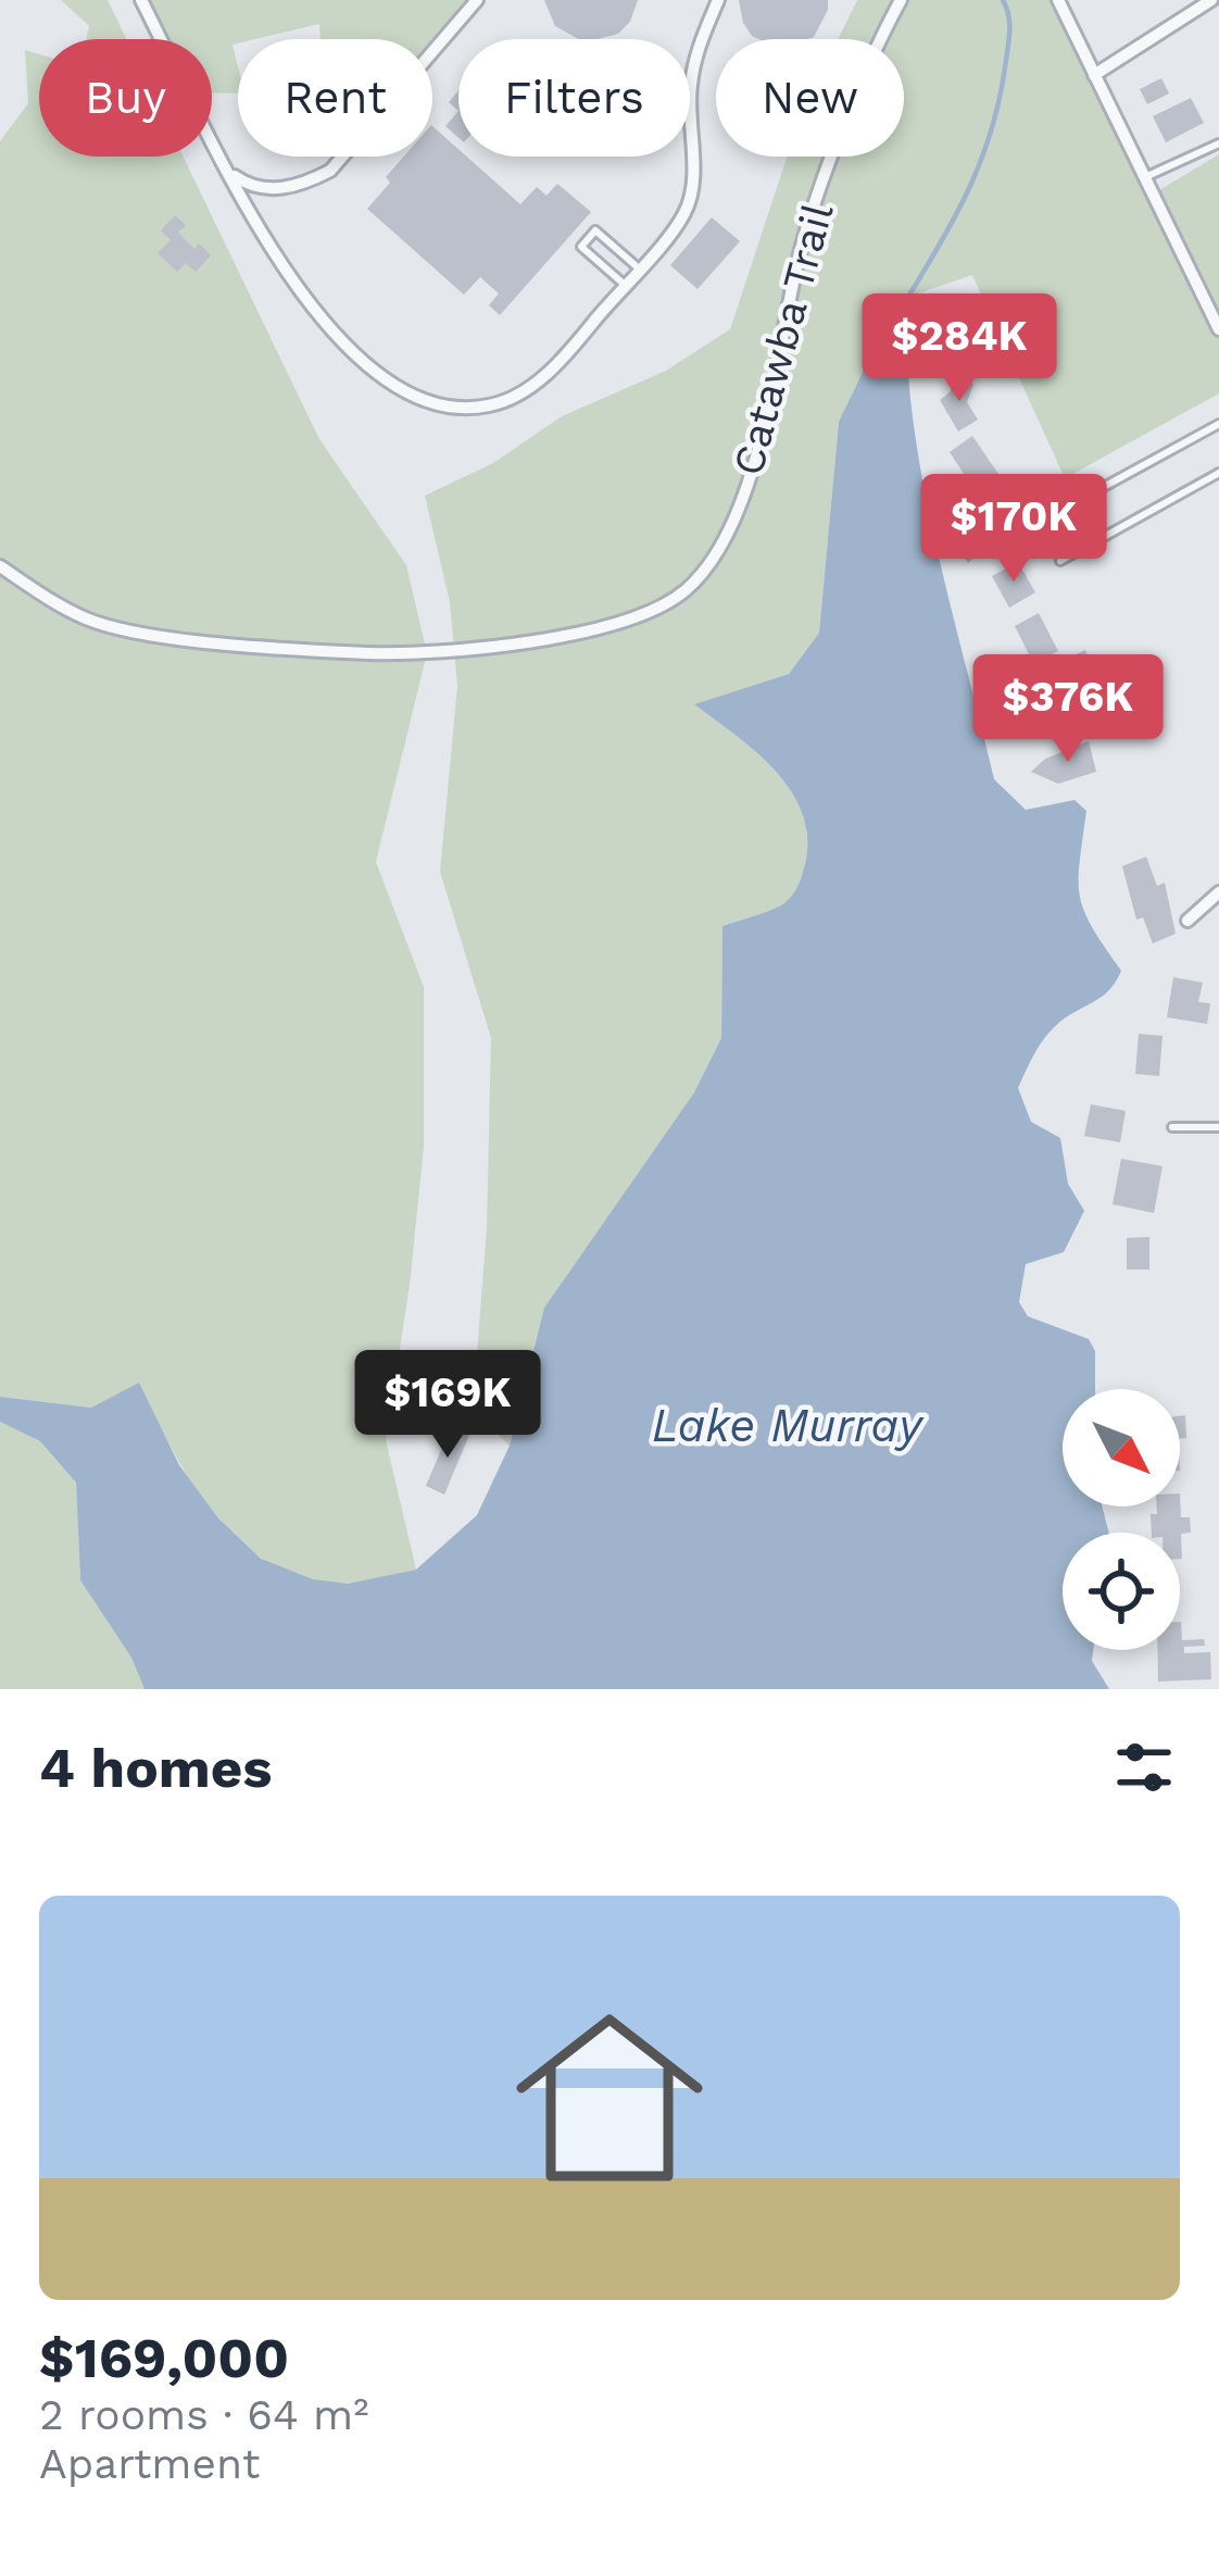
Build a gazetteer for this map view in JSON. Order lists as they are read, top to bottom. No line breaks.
{"streets":{"street":["Catawba Trail"]},"water":["Lake Murray"],"north":"bottom right","page":{"chip":["Buy","Rent","Filters","New"],"price":["$284K","$170K","$376K","$169K"],"heading":"4 homes","list":[{"name":"$169,000","note":"2 rooms · 64 m² · Apartment"}]}}
